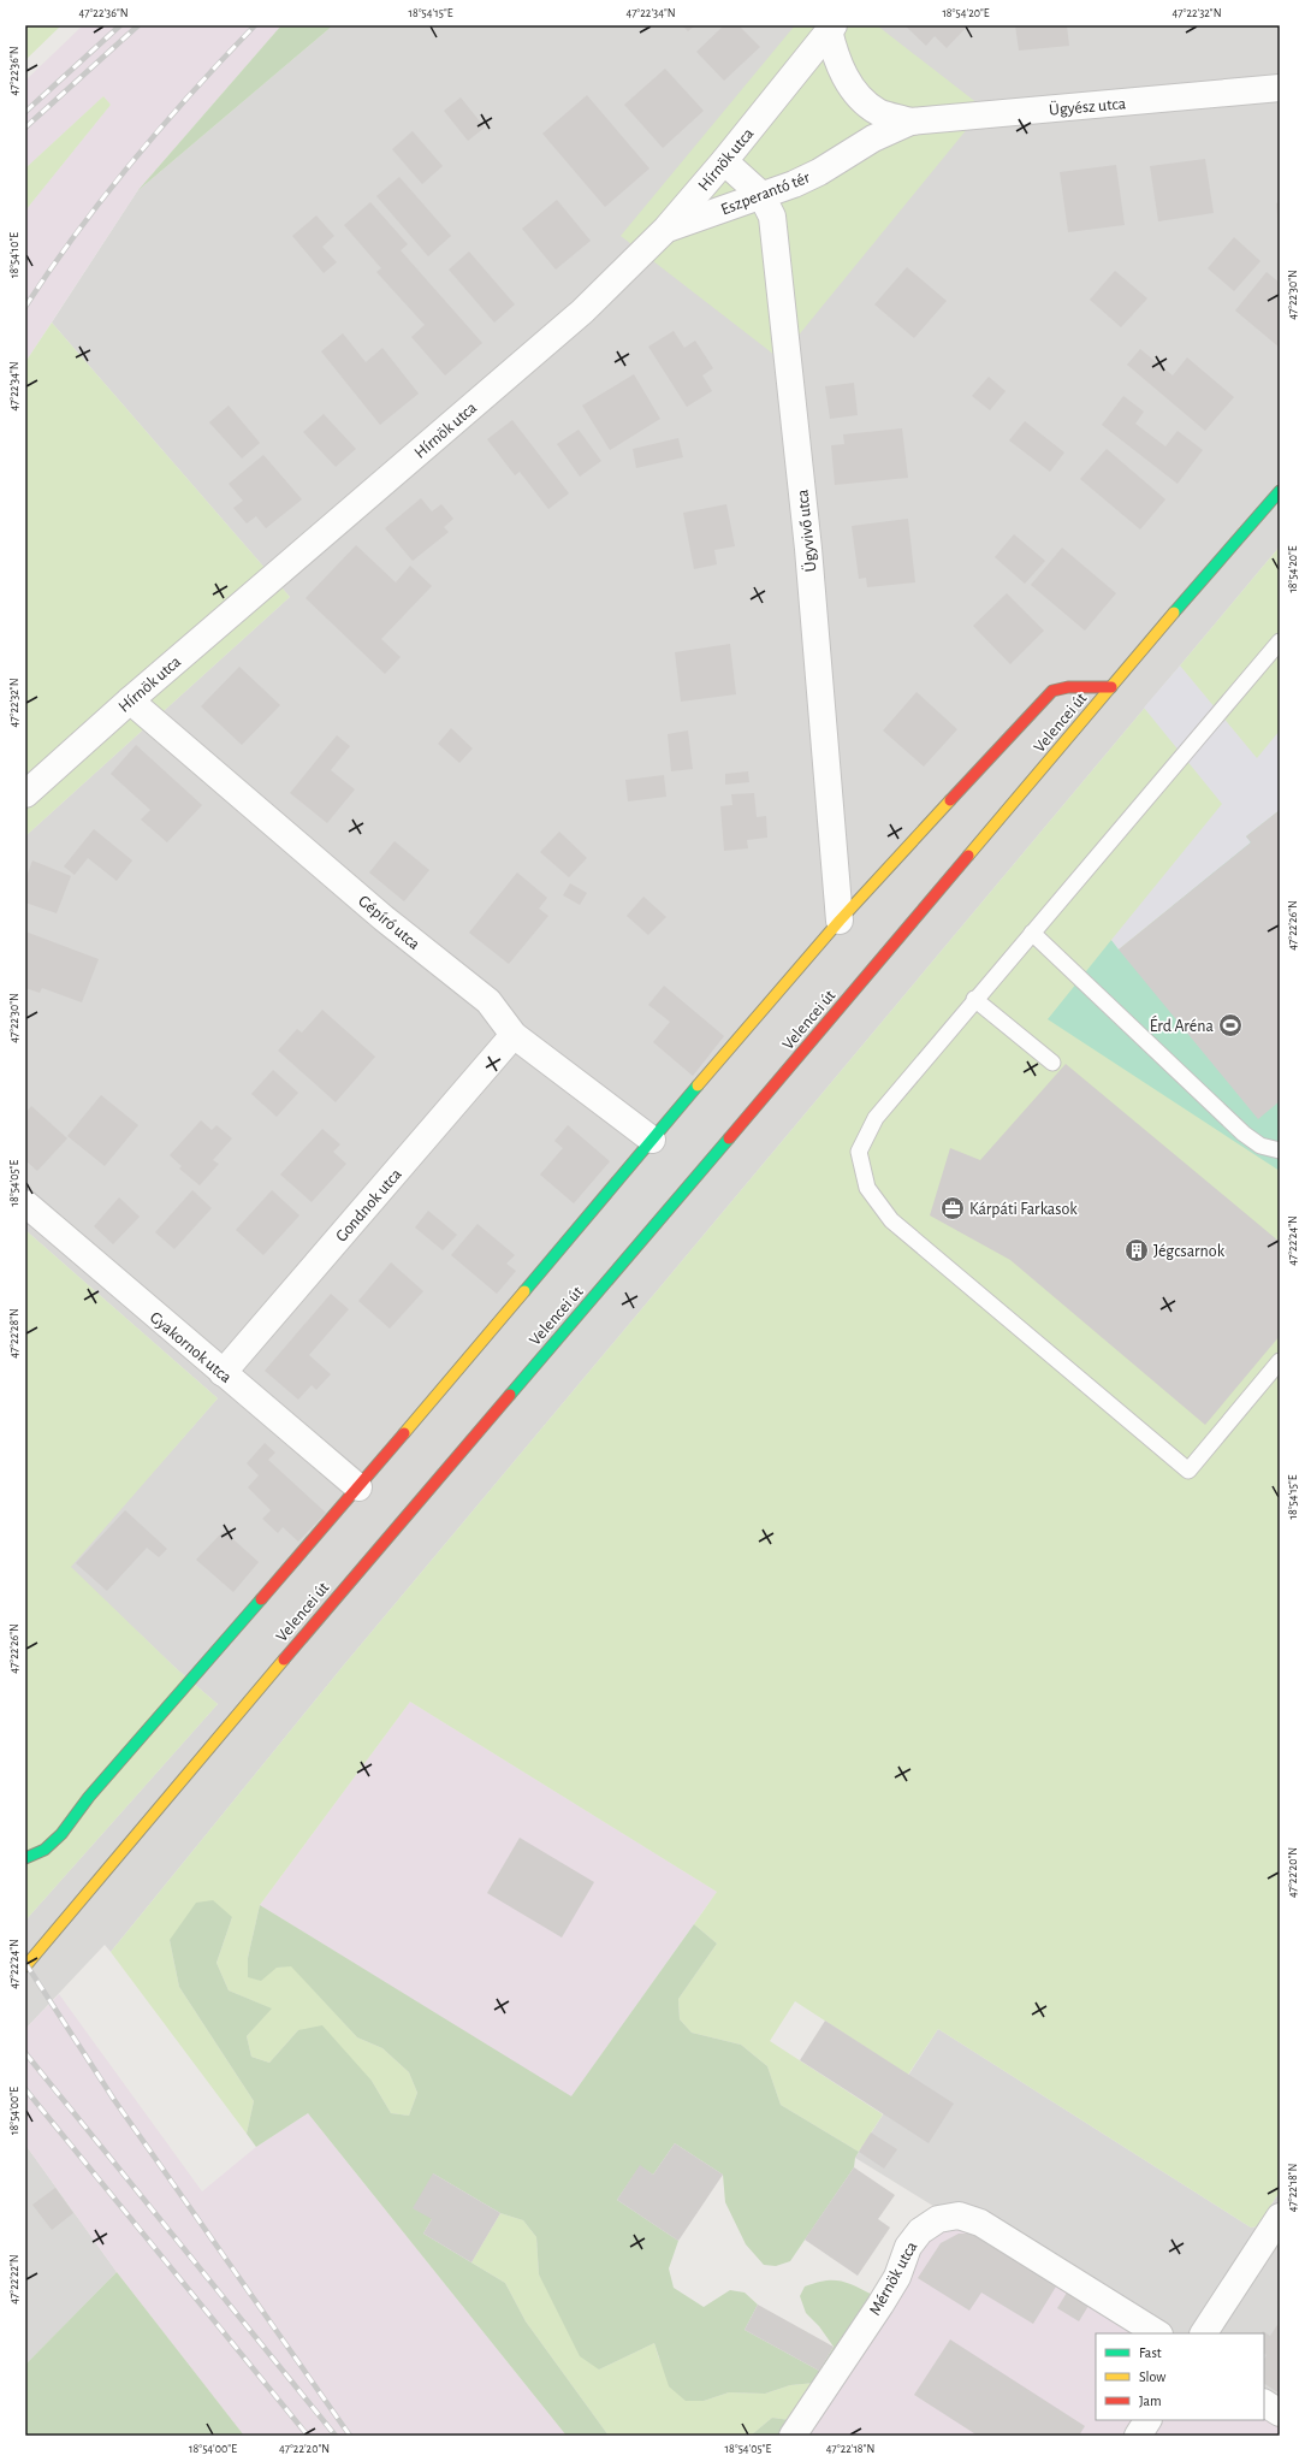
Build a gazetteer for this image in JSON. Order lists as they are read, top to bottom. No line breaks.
{"streets":{"main road":["Velencei út"],"street":["Ügyész utca","Hírnök utca","Eszperantó tér","Ügyvivő utca","Gépíró utca","Gondnok utca","Gyakornok utca","Mérnök utca"]},"crossings":[["Ügyész utca","Hírnök utca"],["Ügyész utca","Eszperantó tér"],["Hírnök utca","Eszperantó tér"],["Hírnök utca","Ügyvivő utca"],["Hírnök utca","Gépíró utca"],["Eszperantó tér","Ügyvivő utca"],["Ügyvivő utca","Velencei út"],["Velencei út","Gépíró utca"],["Velencei út","Gyakornok utca"],["Gépíró utca","Gondnok utca"],["Gondnok utca","Gyakornok utca"]],"places":{"sports":["Érd Aréna"],"office":["Kárpáti Farkasok"],"building":["Jégcsarnok"]},"legend":["Fast","Slow","Jam"],"coordinates":["47°22'36\"N","18°54'15\"E","47°22'34\"N","18°54'20\"E","47°22'32\"N","18°54'10\"E","47°22'30\"N","47°22'26\"N","18°54'05\"E","47°22'24\"N","47°22'28\"N","47°22'20\"N","18°54'00\"E","47°22'18\"N","47°22'22\"N"]}
